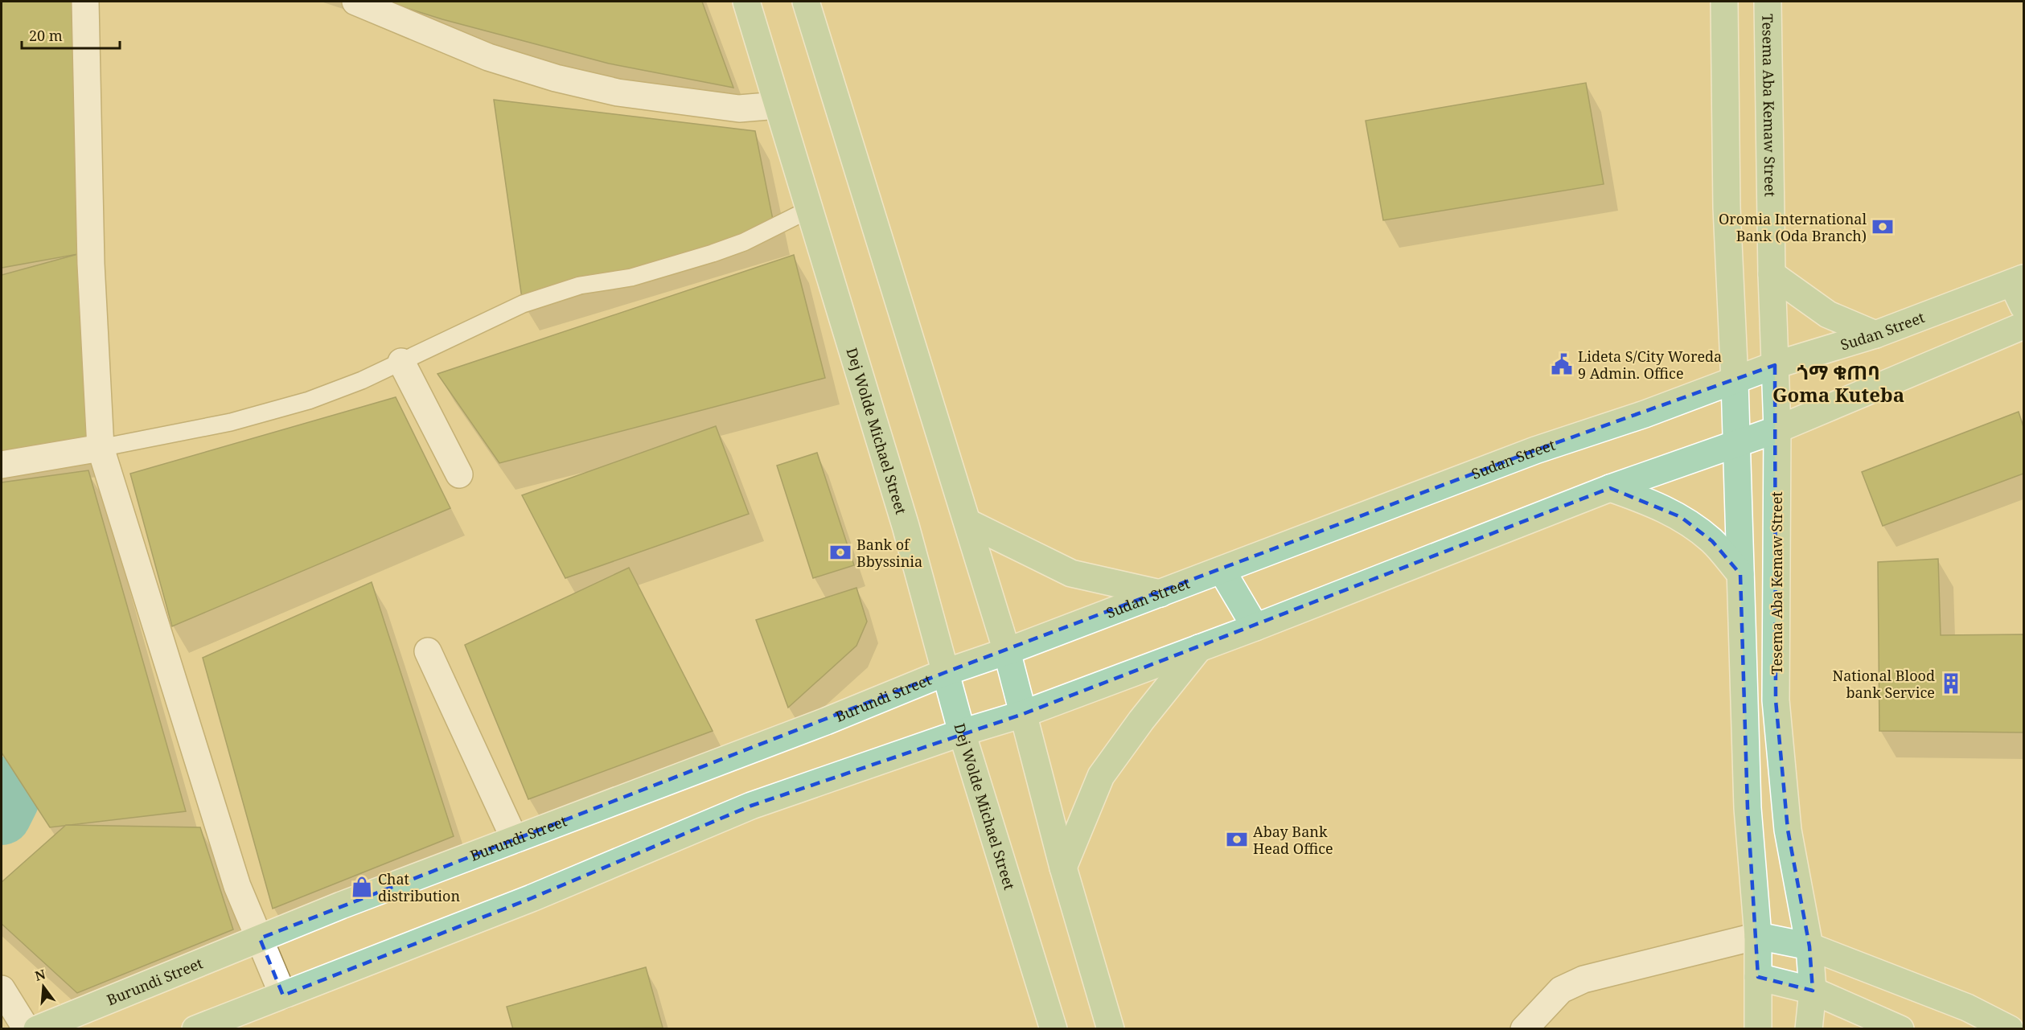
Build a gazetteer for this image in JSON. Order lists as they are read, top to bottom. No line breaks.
{"streets":{"main road":["Tesema Aba Kemaw Street","Sudan Street","Dej Wolde Michael Street","Burundi Street"]},"crossings":[["Tesema Aba Kemaw Street","Sudan Street"],["Sudan Street","Dej Wolde Michael Street"],["Sudan Street","Burundi Street"],["Dej Wolde Michael Street","Burundi Street"]],"districts":["ጎማ ቁጠባ Goma Kuteba"],"places":{"bank":["Oromia International Bank (Oda Branch)","Bank of Bbyssinia","Abay Bank Head Office"],"public building":["Lideta S/City Woreda 9 Admin. Office"],"building":["National Blood bank Service"],"shop":["Chat distribution"]},"scale_bar":"20 m","north":"top"}
